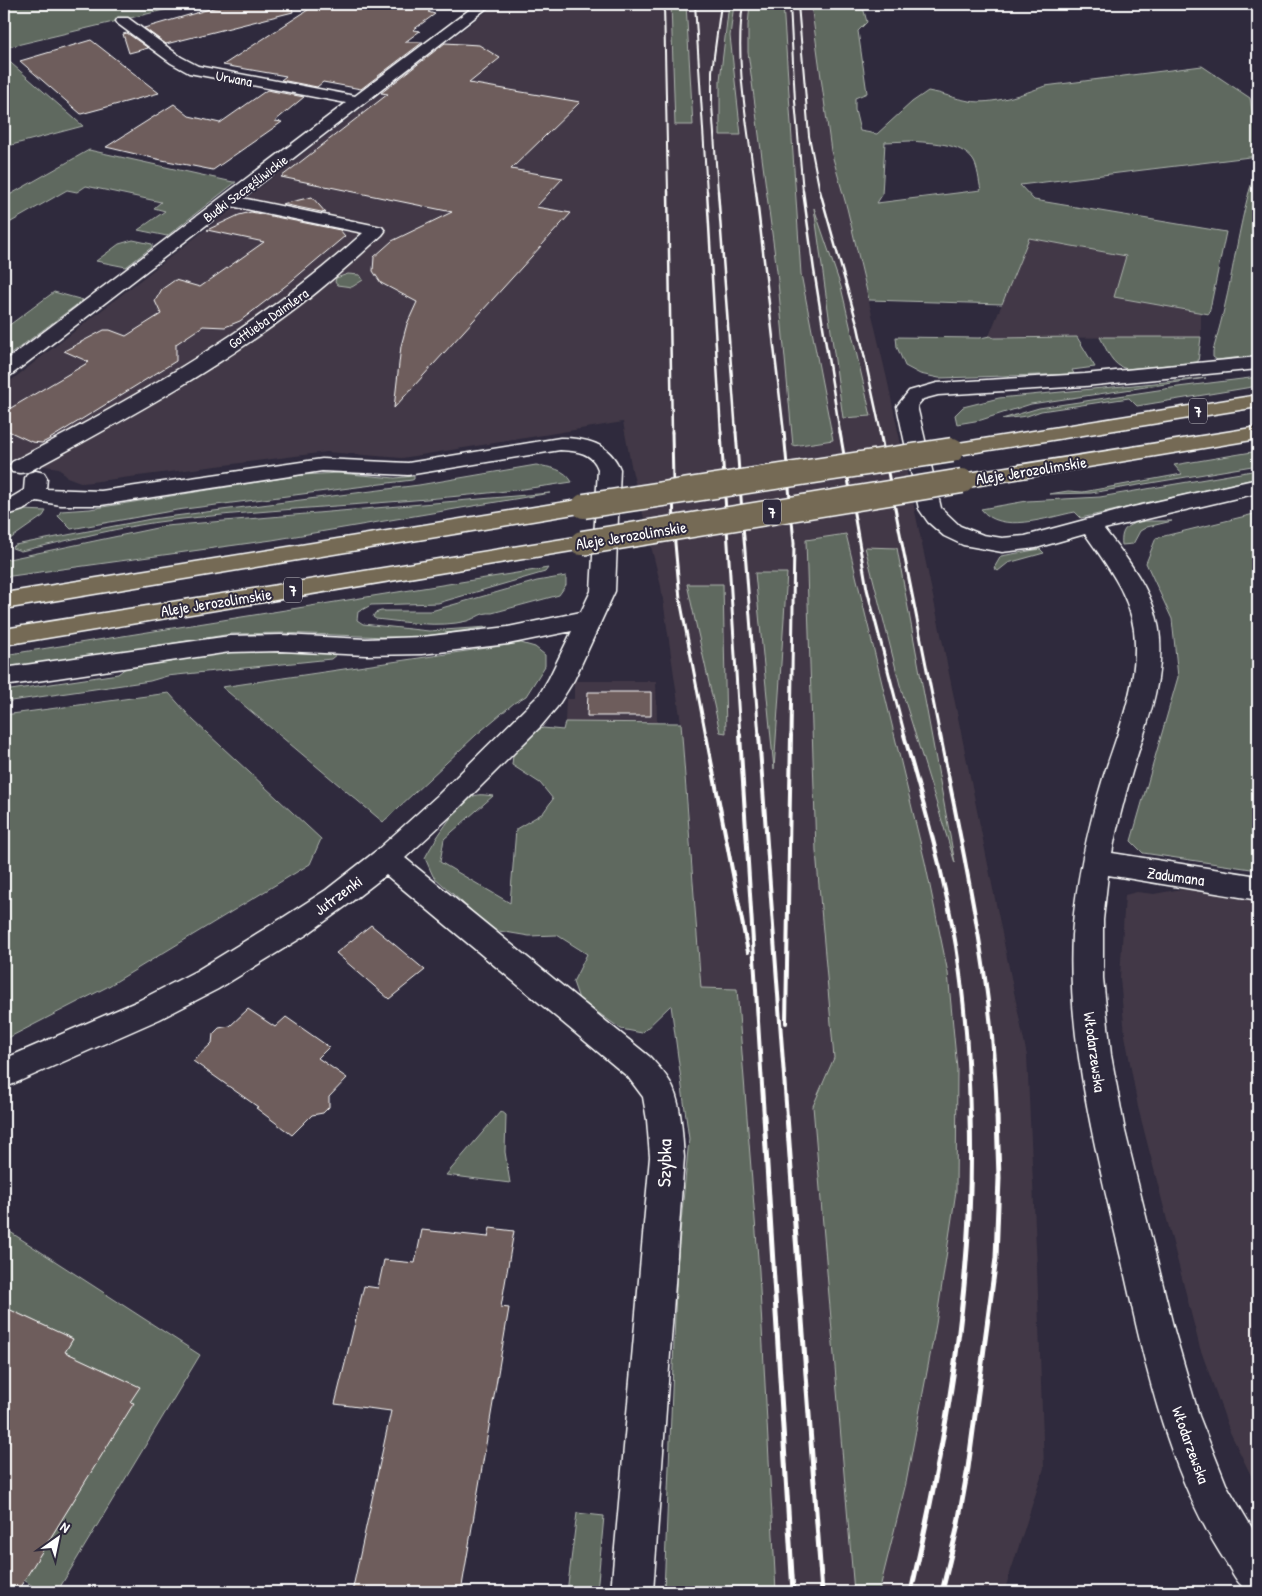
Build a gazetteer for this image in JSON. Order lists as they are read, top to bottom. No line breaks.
{"streets":{"main road":["7","Aleje Jerozolimskie"],"street":["Urwana","Budki Szczęśliwickie","Gottlieba Daimlera","Zadumana","Jutrzenki","Włodarzewska","Szybka"]},"crossings":[["Urwana","Budki Szczęśliwickie"],["Budki Szczęśliwickie","Gottlieba Daimlera"],["Zadumana","Włodarzewska"],["Jutrzenki","Szybka"]],"north":"top right"}
